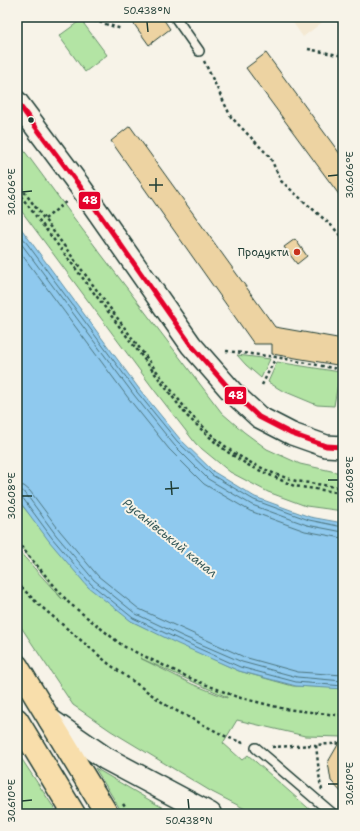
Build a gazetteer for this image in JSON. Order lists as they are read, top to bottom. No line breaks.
{"water":["Русанівський канал"],"places":["Продукти"],"lines":["transit line 48"],"coordinates":["50.438°N","30.606°E","30.608°E","30.610°E"]}
